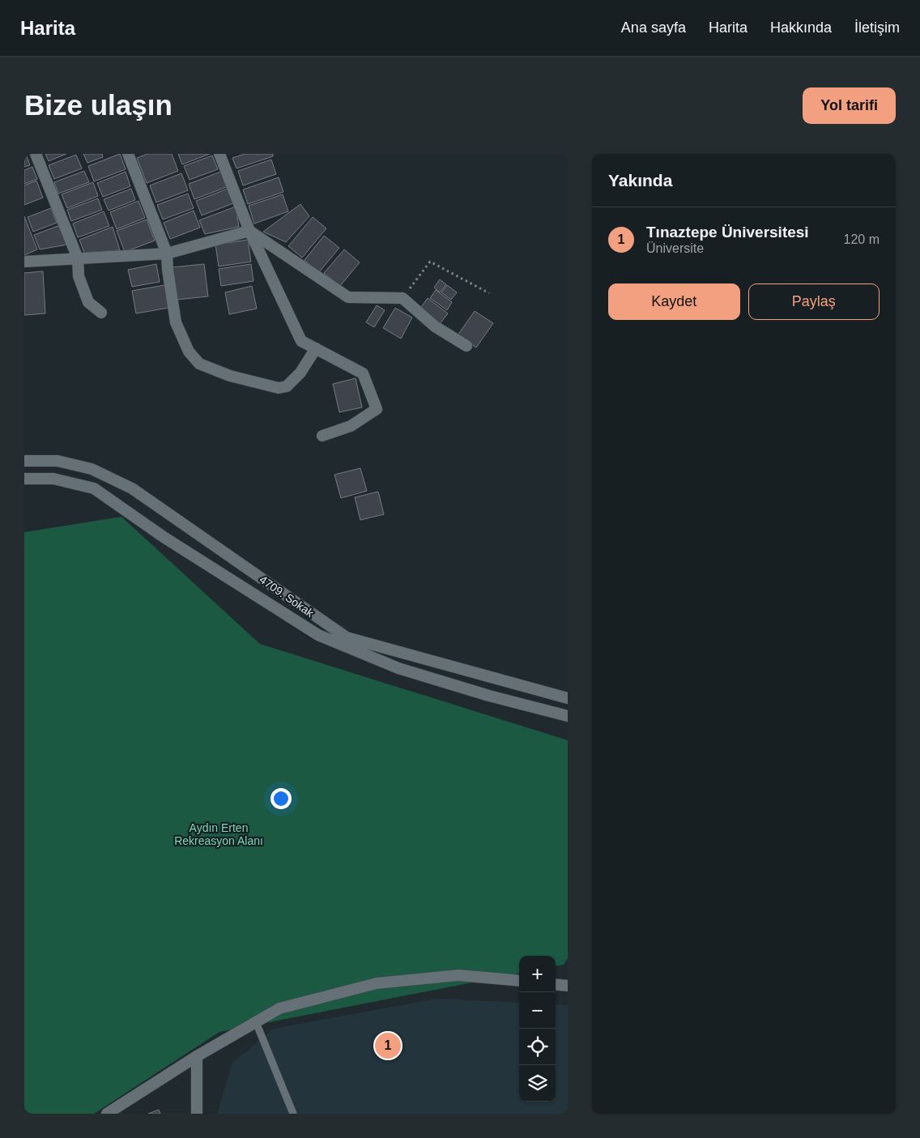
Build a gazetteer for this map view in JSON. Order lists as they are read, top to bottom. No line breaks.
{"streets":{"street":["4709. Sokak"]},"parks":["Aydın Erten Rekreasyon Alanı"],"page":{"header":"Harita","nav":["Ana sayfa","Harita","Hakkında","İletişim"],"buttons":["Yol tarifi",["Kaydet","Paylaş"]],"title":"Bize ulaşın","heading":"Yakında","list":[{"mark":"1","name":"Tınaztepe Üniversitesi","note":"Üniversite","value":"120 m"}],"map_buttons":["+","−"],"pins":"1"}}
